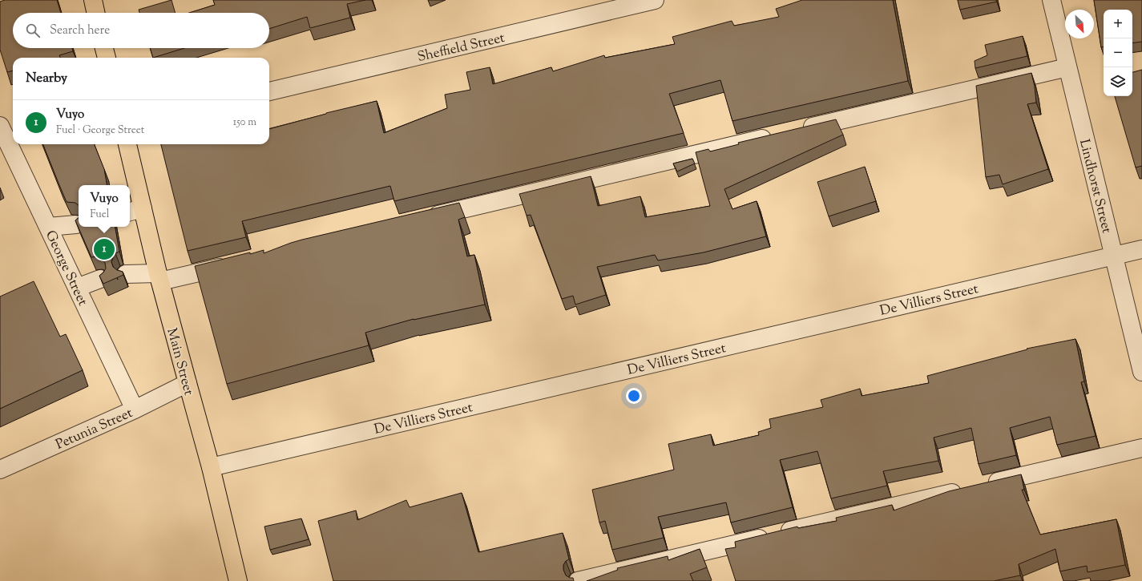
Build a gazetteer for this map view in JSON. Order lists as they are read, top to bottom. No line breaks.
{"streets":{"main road":["Main Street"],"street":["Sheffield Street","Lindhorst Street","George Street","De Villiers Street","Petunia Street"]},"crossings":[["Lindhorst Street","De Villiers Street"],["George Street","Petunia Street"],["De Villiers Street","Main Street"],["Main Street","Petunia Street"]],"north":"bottom right","page":{"map_buttons":["+","−"],"search":"Search here","heading":"Nearby","list":[{"mark":"1","name":"Vuyo","note":"Fuel · George Street","value":"150 m"}],"popup":["Vuyo","Fuel"],"pins":"1"}}
